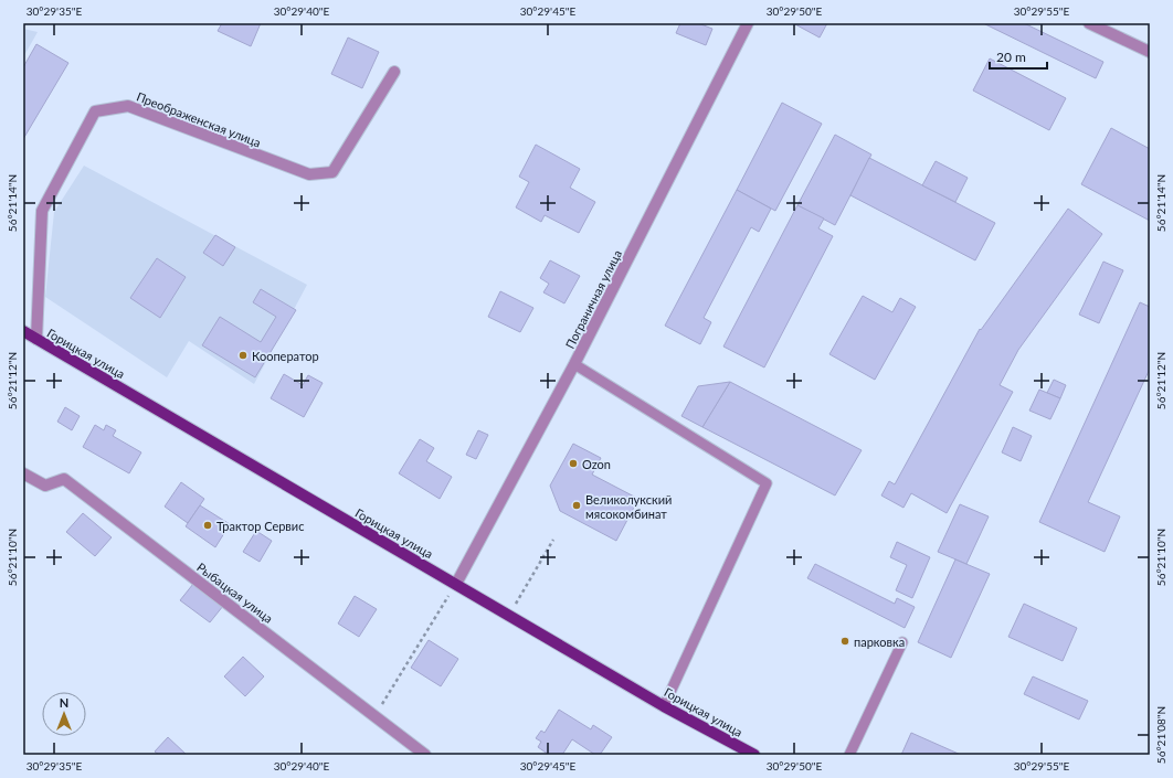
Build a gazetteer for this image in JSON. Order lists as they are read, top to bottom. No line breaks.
{"streets":{"main road":["Горицкая улица"],"street":["Преображенская улица","Пограничная улица","Рыбацкая улица"]},"crossings":[["Преображенская улица","Горицкая улица"],["Пограничная улица","Горицкая улица"]],"places":["Кооператор","Ozon","Великолукский мясокомбинат","Трактор Сервис","парковка"],"scale_bar":"20 m","north":"top","coordinates":["30°29'35\"E","30°29'40\"E","30°29'45\"E","30°29'50\"E","30°29'55\"E","56°21'14\"N","56°21'12\"N","56°21'10\"N","56°21'08\"N"]}
